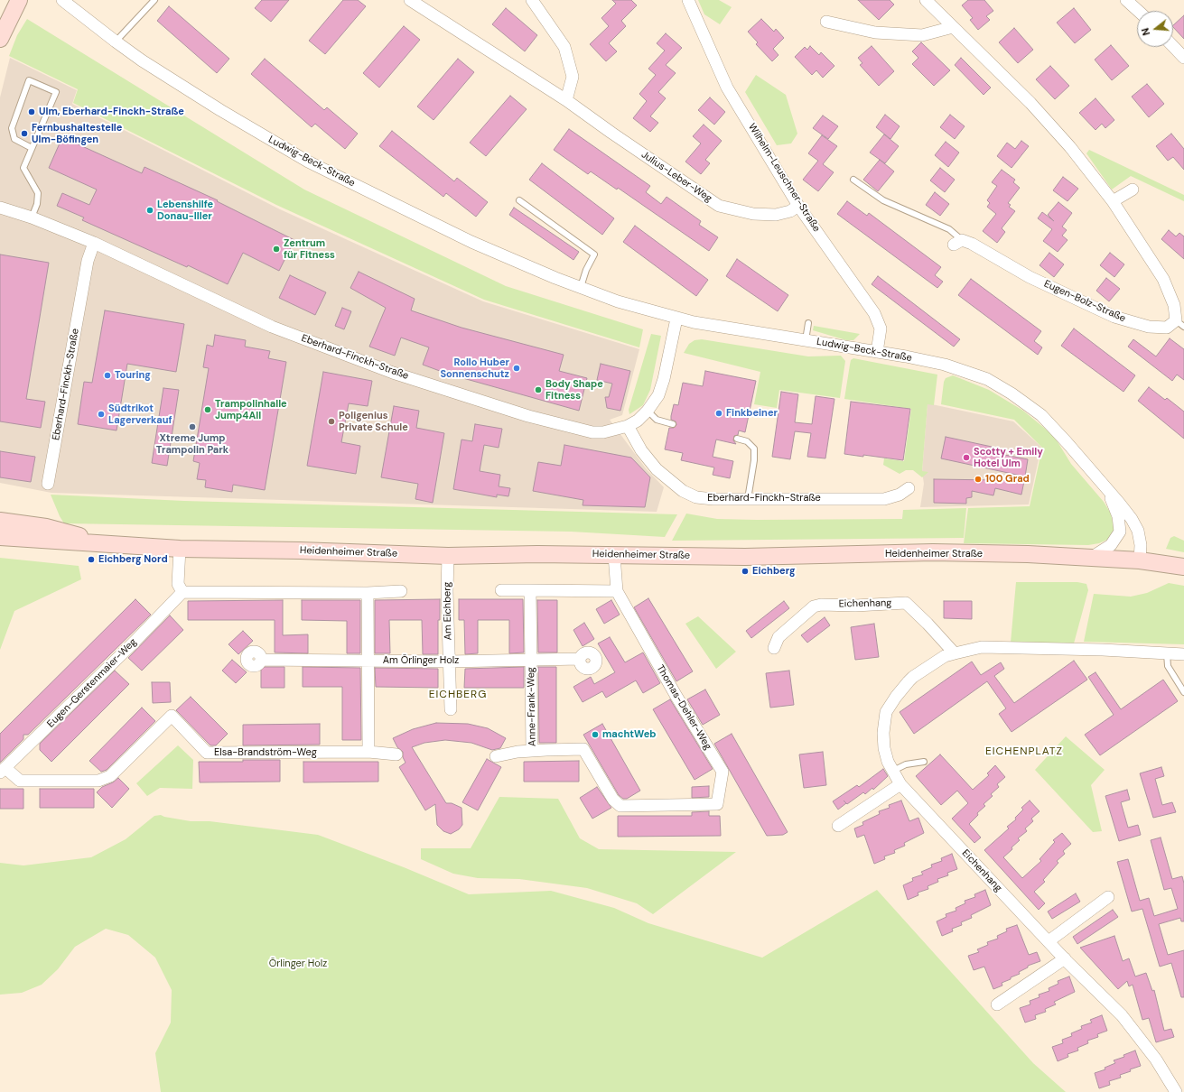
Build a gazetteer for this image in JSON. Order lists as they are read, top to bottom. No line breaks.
{"streets":{"main road":["Heidenheimer Straße"],"street":["Ludwig-Beck-Straße","Julius-Leber-Weg","Wilhelm-Leuschner-Straße","Eugen-Bolz-Straße","Eberhard-Finckh-Straße","Eichenhang","Am Eichberg","Am Örlinger Holz","Eugen-Gerstenmaier-Weg","Anne-Frank-Weg","Thomas-Dehler-Weg","Elsa-Brandström-Weg"]},"crossings":[["Ludwig-Beck-Straße","Wilhelm-Leuschner-Straße"],["Ludwig-Beck-Straße","Eberhard-Finckh-Straße"],["Ludwig-Beck-Straße","Heidenheimer Straße"],["Julius-Leber-Weg","Wilhelm-Leuschner-Straße"],["Heidenheimer Straße","Am Eichberg"],["Heidenheimer Straße","Thomas-Dehler-Weg"],["Am Eichberg","Am Örlinger Holz"],["Am Örlinger Holz","Anne-Frank-Weg"],["Eugen-Gerstenmaier-Weg","Elsa-Brandström-Weg"],["Anne-Frank-Weg","Thomas-Dehler-Weg"]],"districts":["EICHBERG","EICHENPLATZ"],"parks":["Örlinger Holz"],"places":["Ulm, Eberhard-Finckh-Straße","Fernbushaltestelle Ulm-Böfingen","Lebenshilfe Donau-Iller","Zentrum für Fitness","Rollo Huber Sonnenschutz","Touring","Body Shape Fitness","Trampolinhalle Jump4All","Finkbeiner","Südtrikot Lagerverkauf","Poligenius Private Schule","Xtreme Jump Trampolin Park","Scotty + Emily Hotel Ulm","100 Grad","Eichberg Nord","Eichberg","machtWeb"],"north":"left"}
